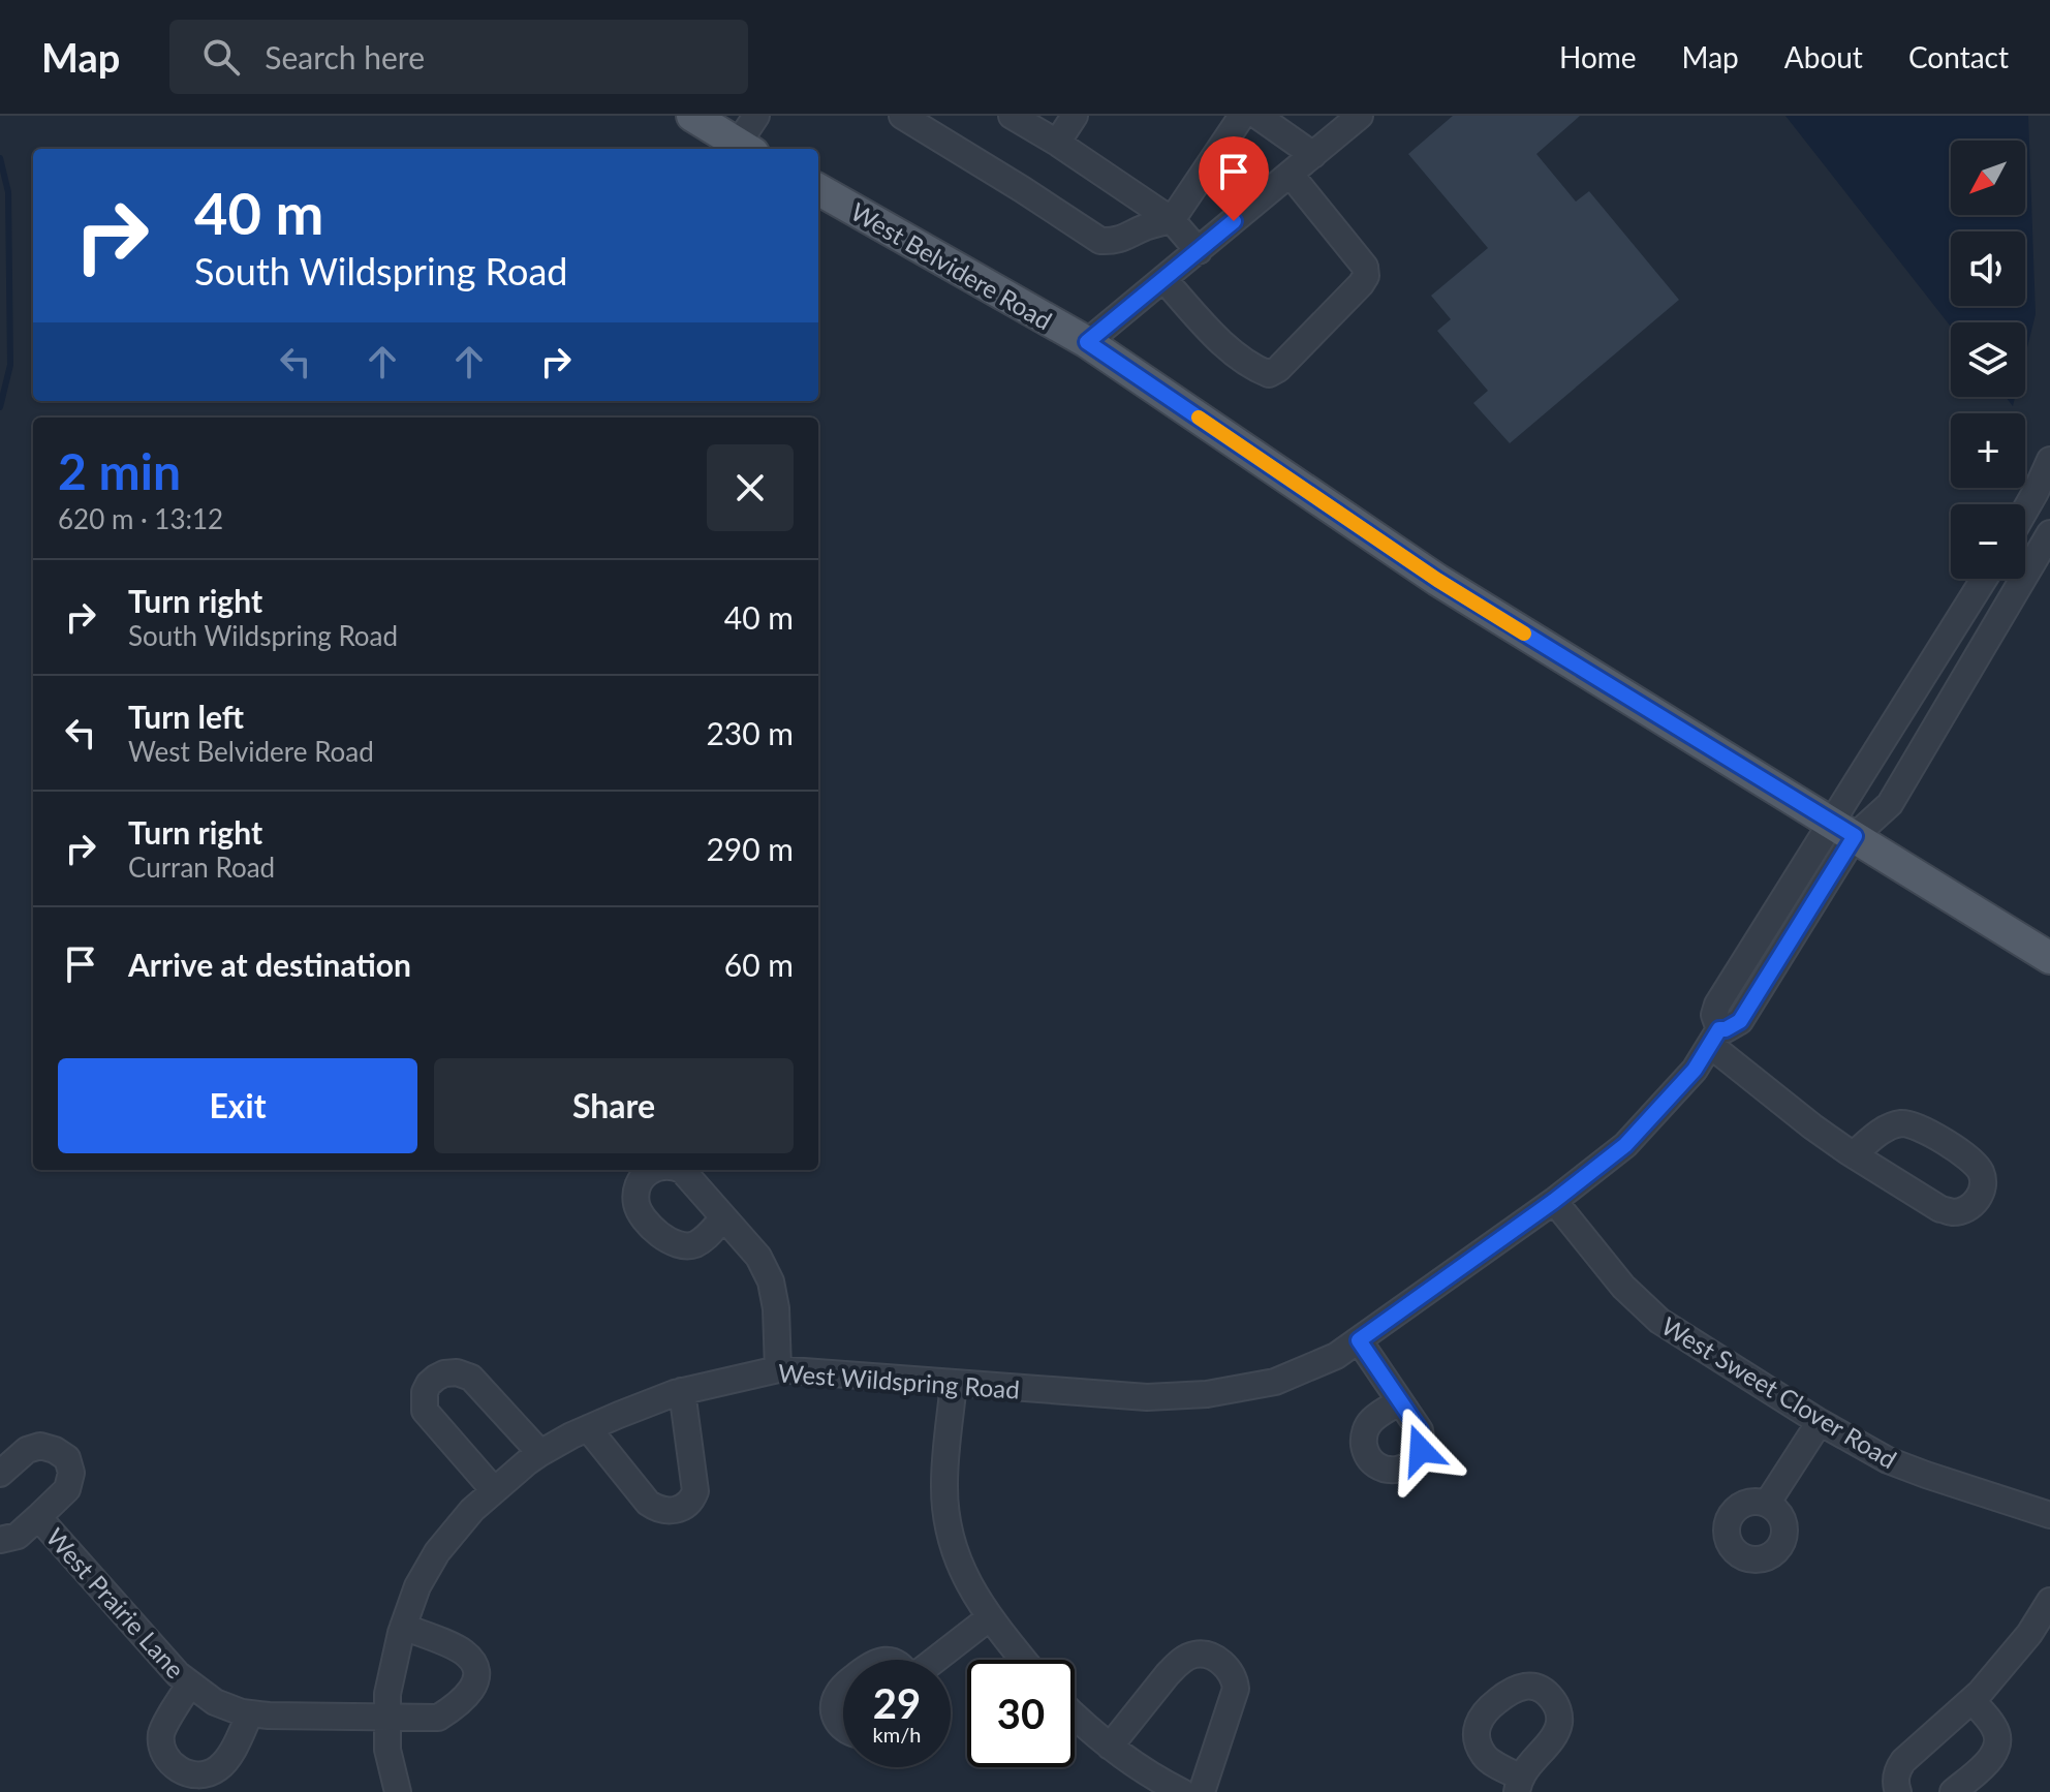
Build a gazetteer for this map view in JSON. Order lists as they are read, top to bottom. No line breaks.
{"streets":{"main road":["West Belvidere Road"],"street":["West Wildspring Road","West Sweet Clover Road","West Prairie Lane"]},"crossings":[["West Belvidere Road","West Wildspring Road"],["West Wildspring Road","West Sweet Clover Road"],["West Wildspring Road","West Prairie Lane"]],"north":"bottom left","page":{"header":"Map","search":"Search here","nav":["Home","Map","About","Contact"],"map_buttons":["+","−"],"turn":["40 m","South Wildspring Road"],"heading":["2 min","620 m · 13:12"],"list":[{"name":"Turn right","note":"South Wildspring Road","value":"40 m"},{"name":"Turn left","note":"West Belvidere Road","value":"230 m"},{"name":"Turn right","note":"Curran Road","value":"290 m"},{"name":"Arrive at destination","value":"60 m"}],"buttons":["Exit","Share"],"speed":"29 km/h","limit":"30"}}
